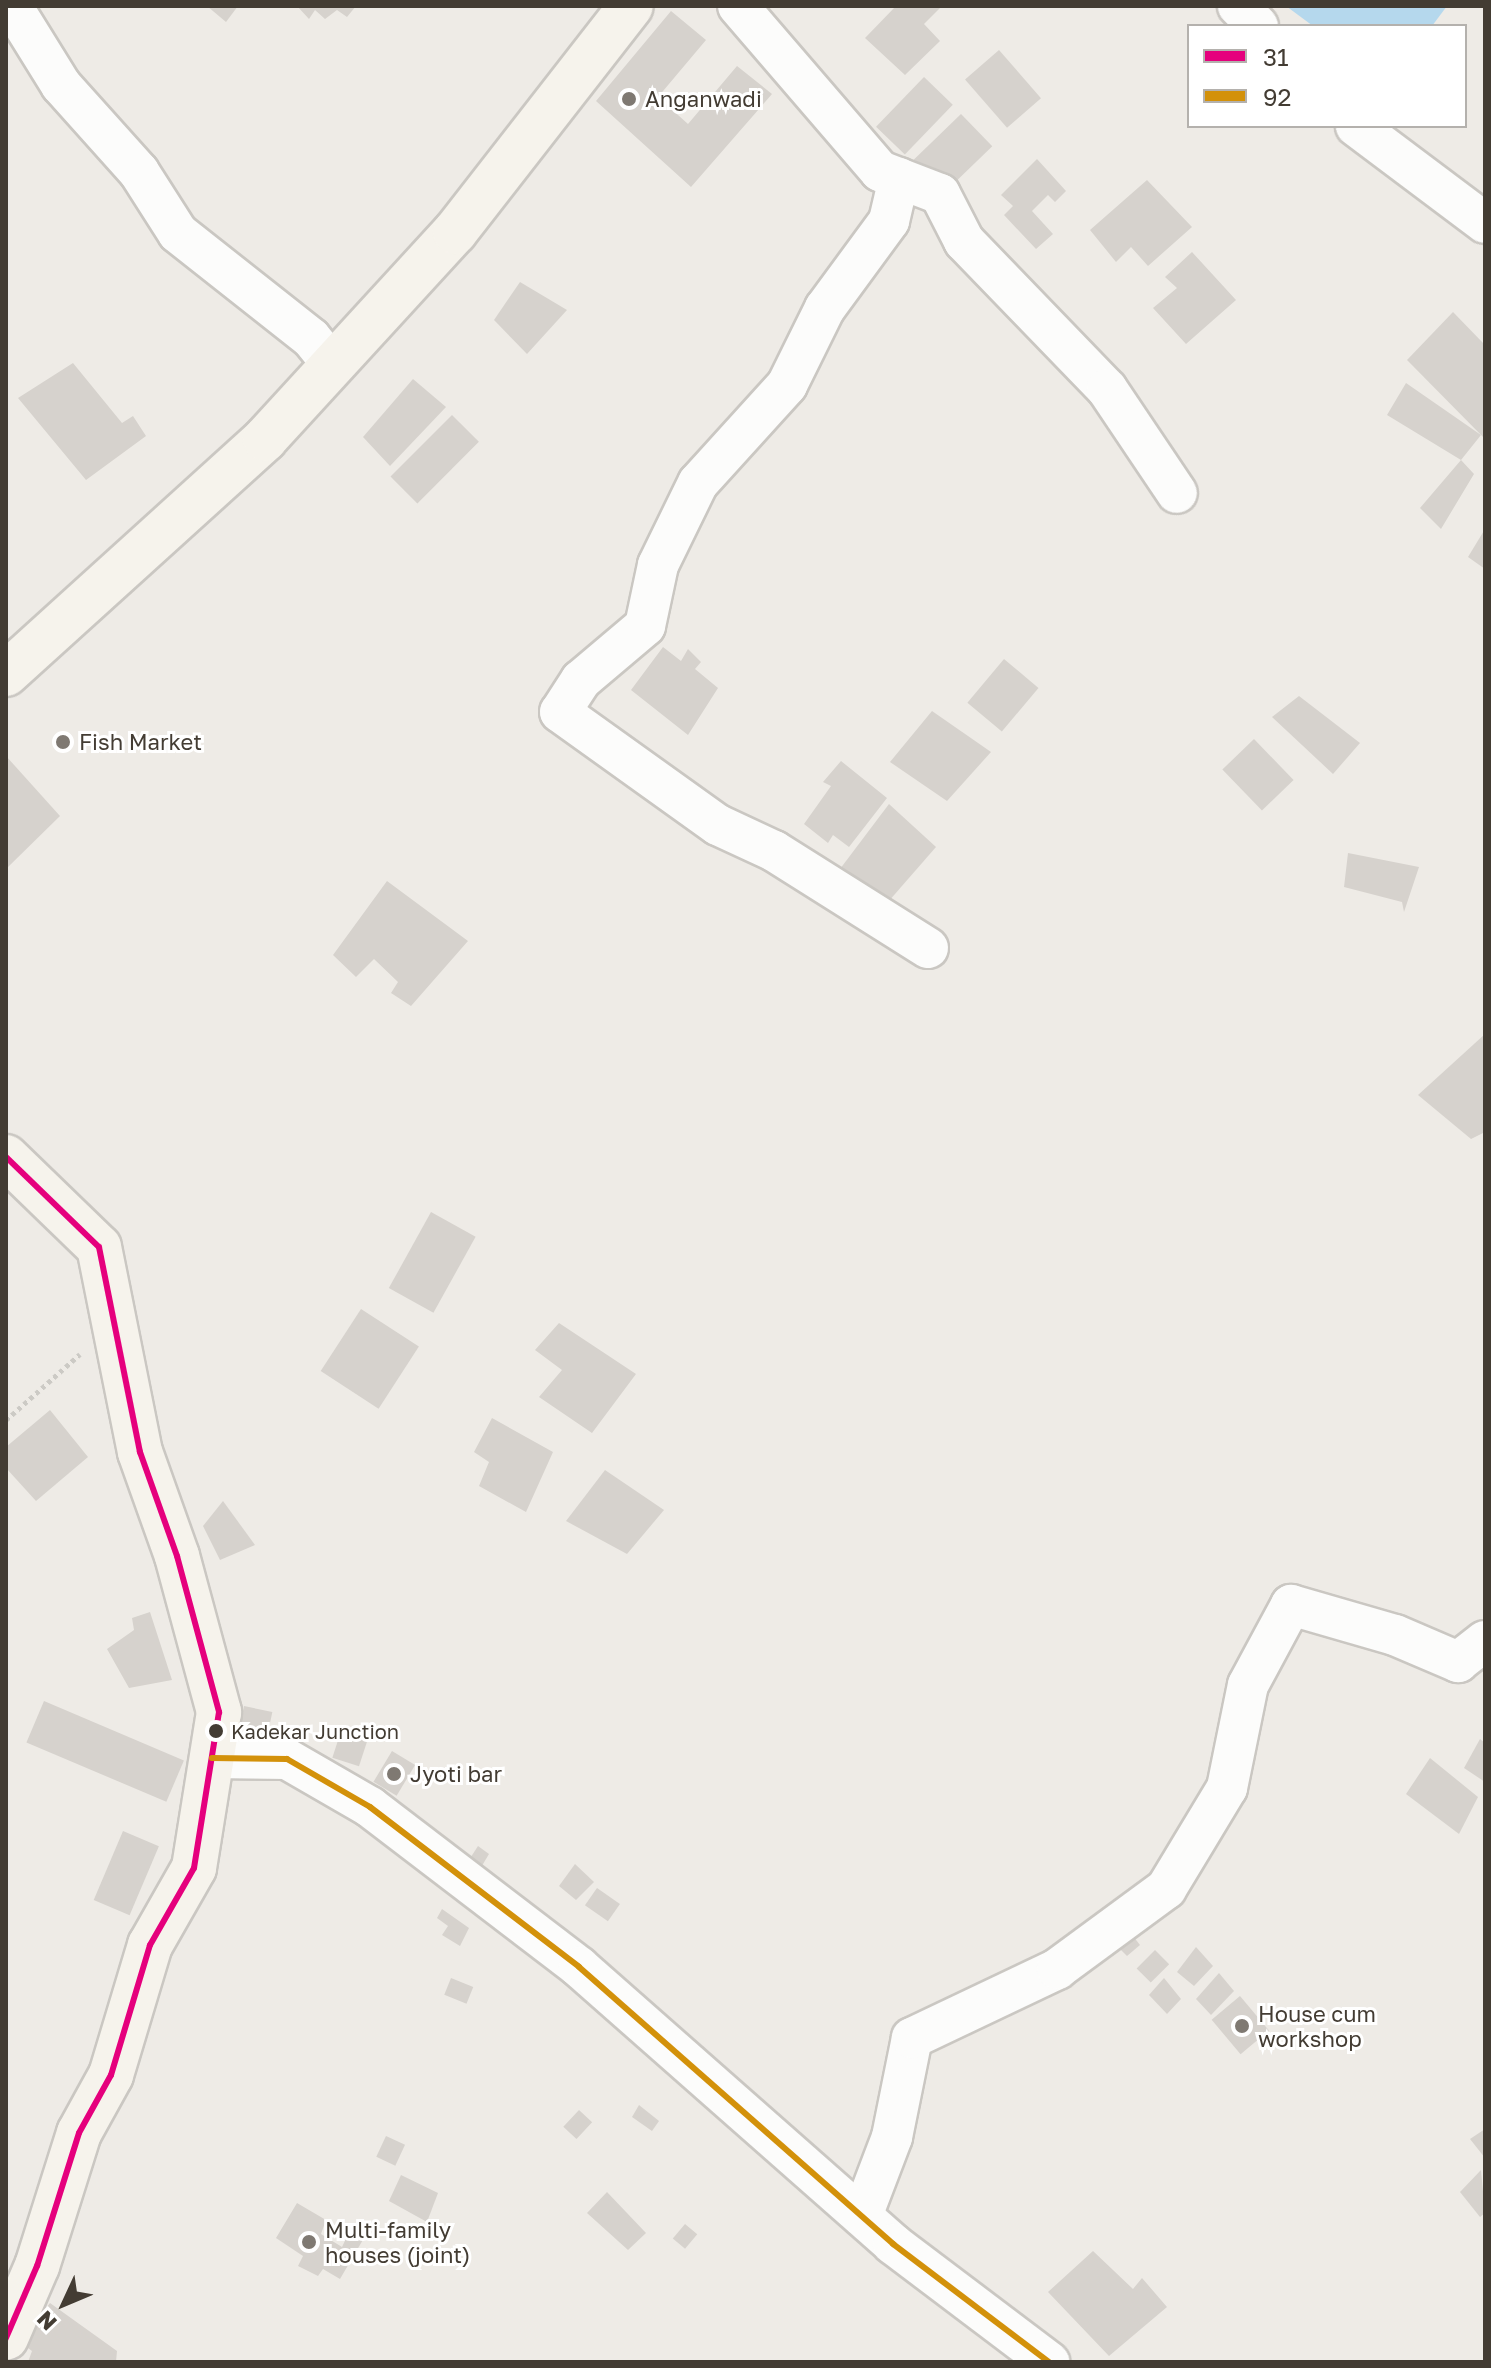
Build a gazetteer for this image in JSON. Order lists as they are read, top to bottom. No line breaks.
{"places":["Anganwadi","Fish Market","Kadekar Junction","Jyoti bar","House cum workshop","Multi-family houses (joint)"],"lines":["transit line 31","transit line 92"],"legend":["31","92"],"north":"bottom left"}
